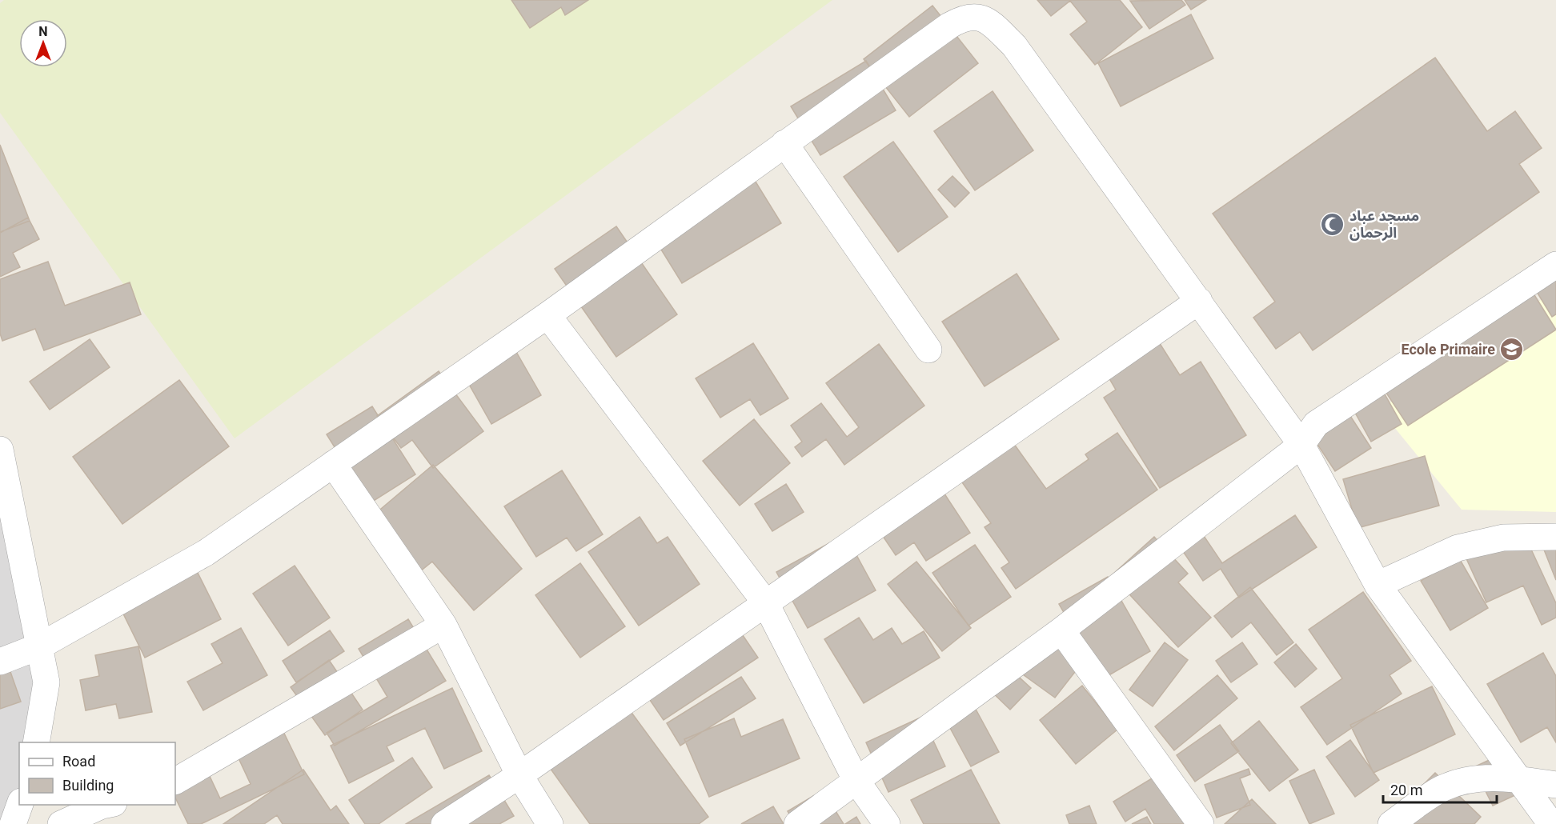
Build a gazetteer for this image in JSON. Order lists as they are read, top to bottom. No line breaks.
{"places":{"mosque":["مسجد عباد الرحمان"],"school or university":["Ecole Primaire"]},"legend":["Road","Building"],"scale_bar":"20 m","north":"top"}
